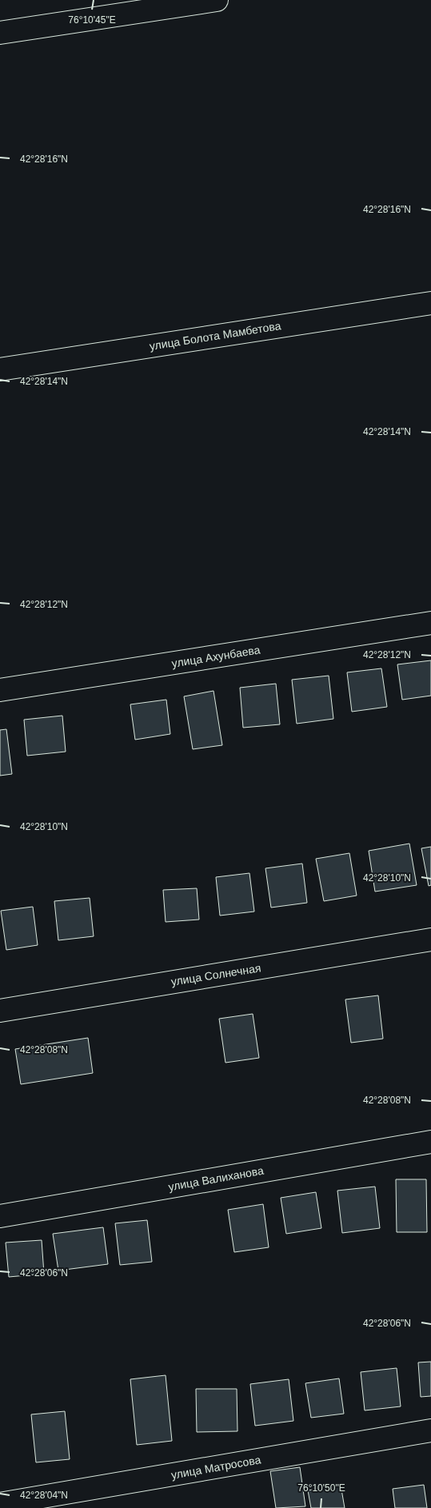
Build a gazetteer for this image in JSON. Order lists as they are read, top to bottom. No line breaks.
{"streets":{"street":["улица Болота Мамбетова","улица Ахунбаева","улица Солнечная","улица Валиханова","улица Матросова"]},"coordinates":["76°10'45\"E","42°28'16\"N","42°28'14\"N","42°28'12\"N","42°28'10\"N","42°28'08\"N","42°28'06\"N","76°10'50\"E","42°28'04\"N"]}
